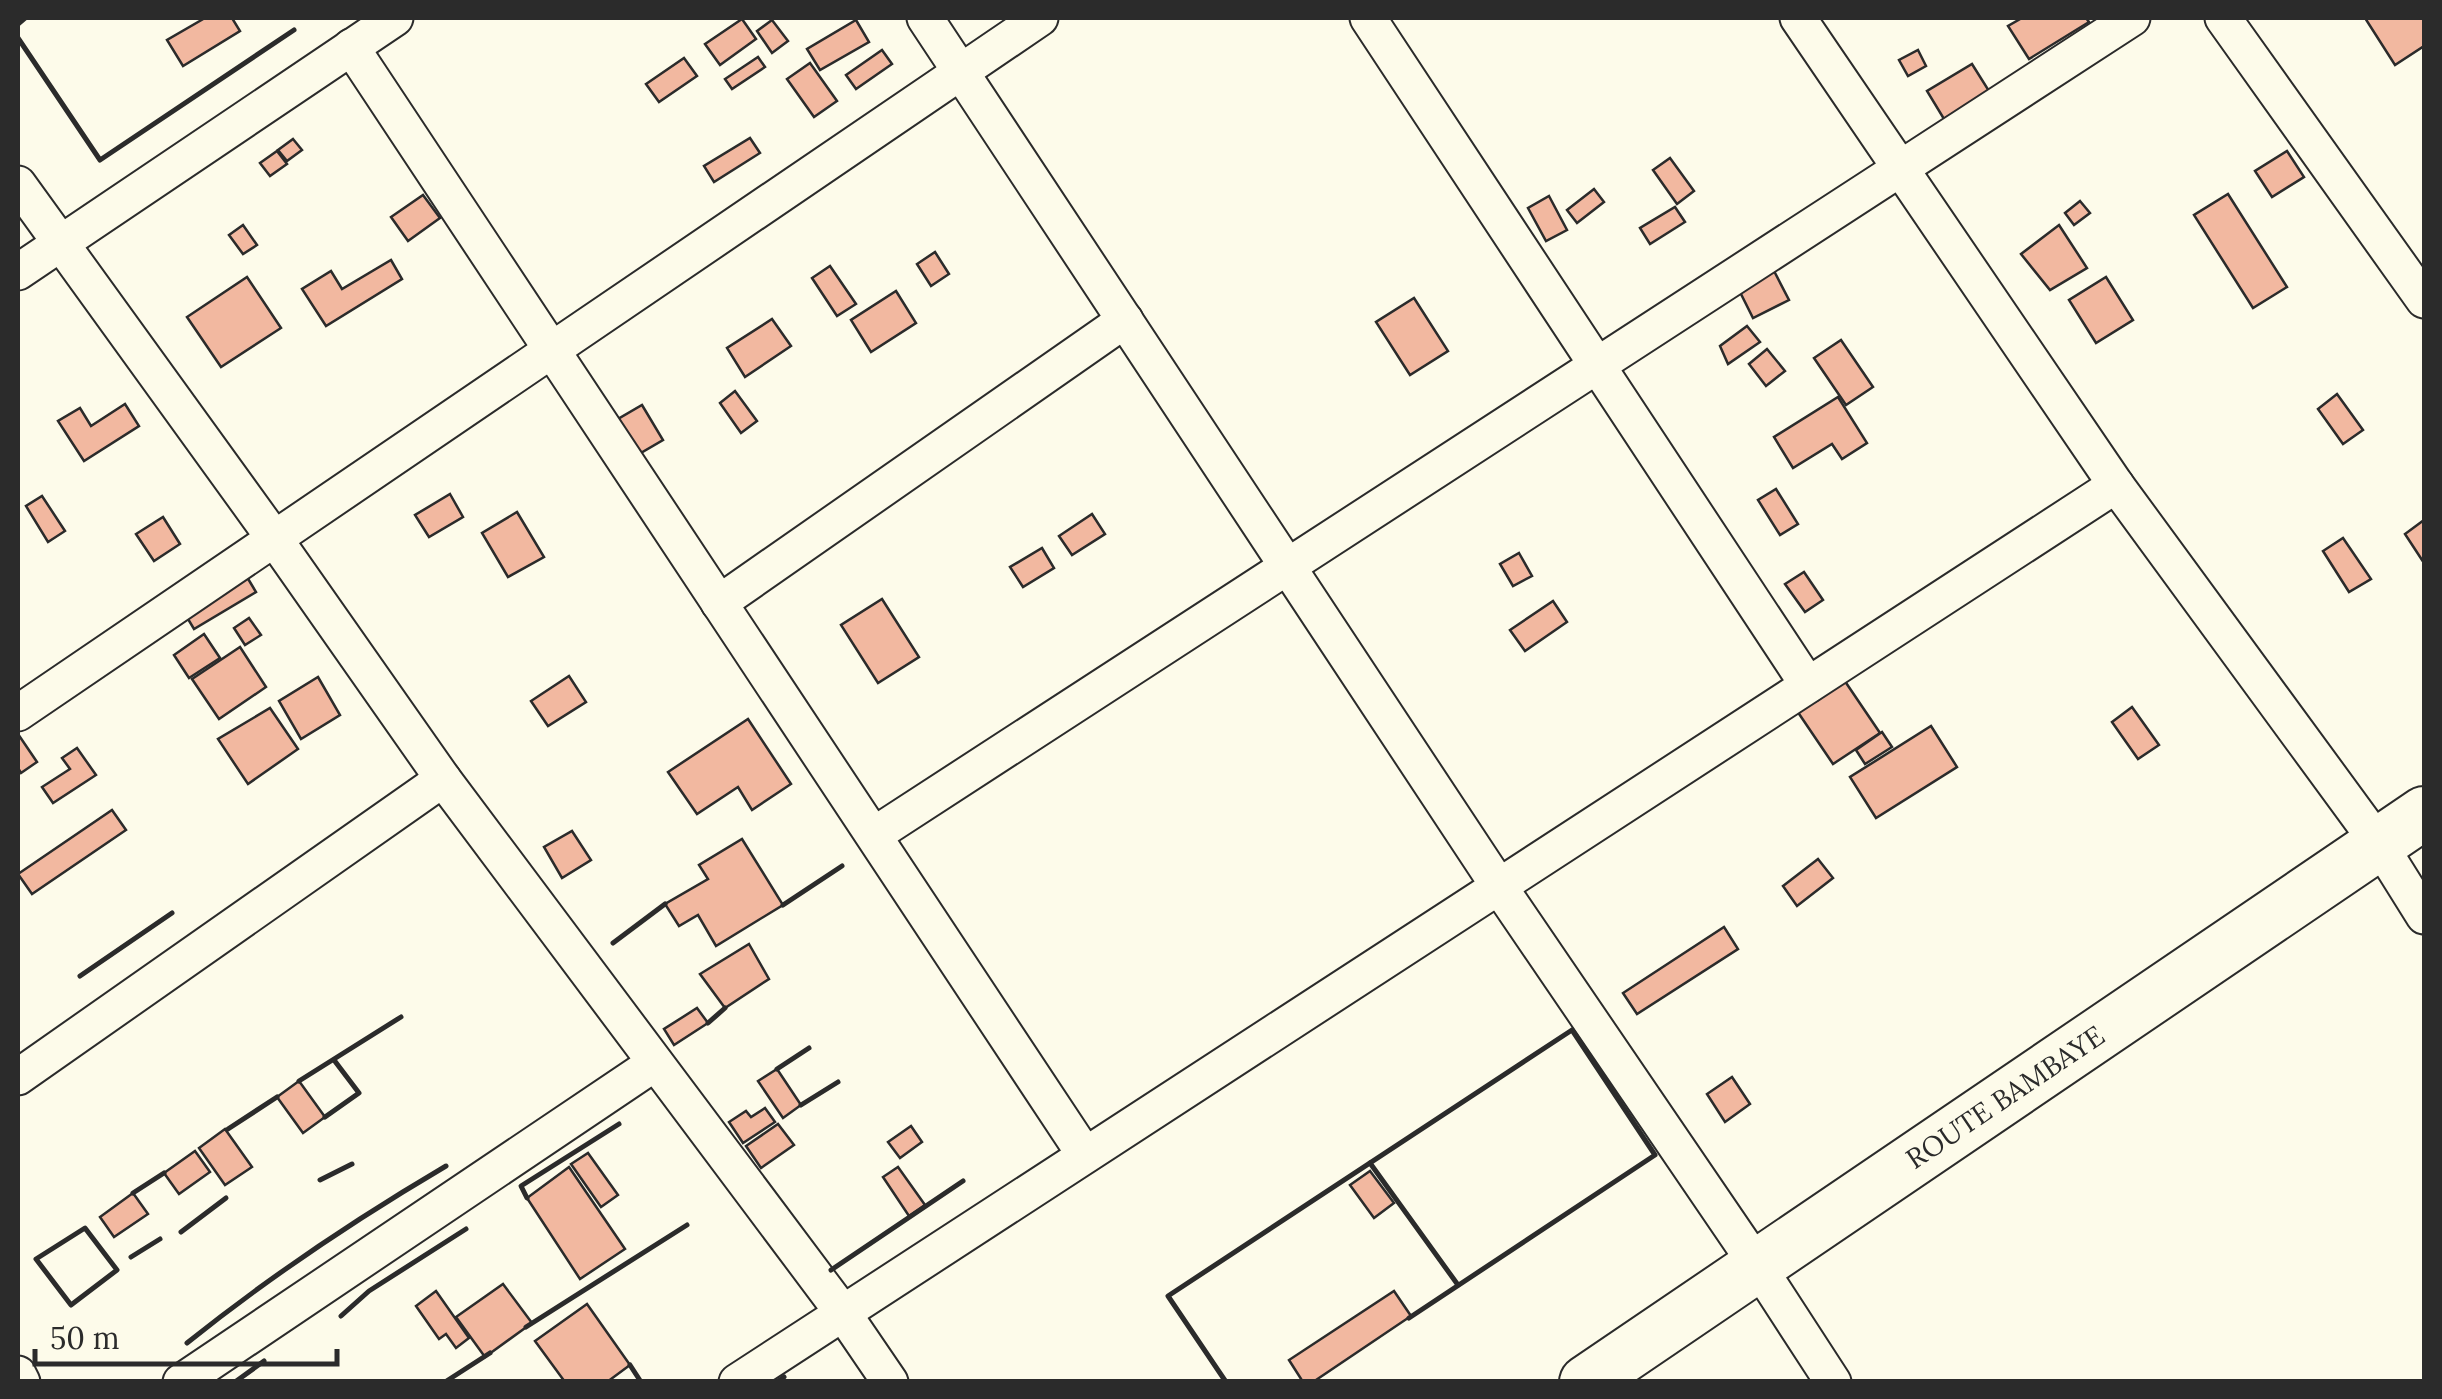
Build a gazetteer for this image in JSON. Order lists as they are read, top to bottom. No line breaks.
{"streets":{"street":["ROUTE BAMBAYE"]},"scale_bar":"50 m"}
